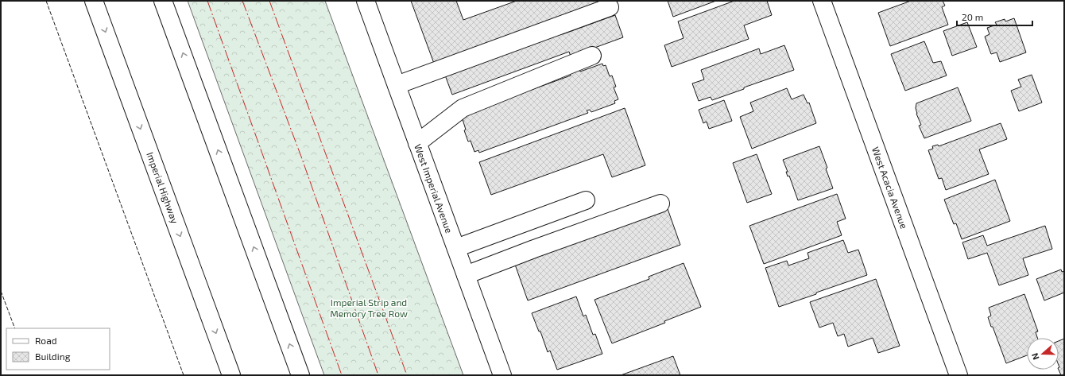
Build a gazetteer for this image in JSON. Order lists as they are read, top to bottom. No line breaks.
{"streets":{"street":["Imperial Highway","West Acacia Avenue","West Imperial Avenue"]},"parks":["Imperial Strip and Memory Tree Row"],"legend":["Road","Building"],"scale_bar":"20 m","north":"left"}
